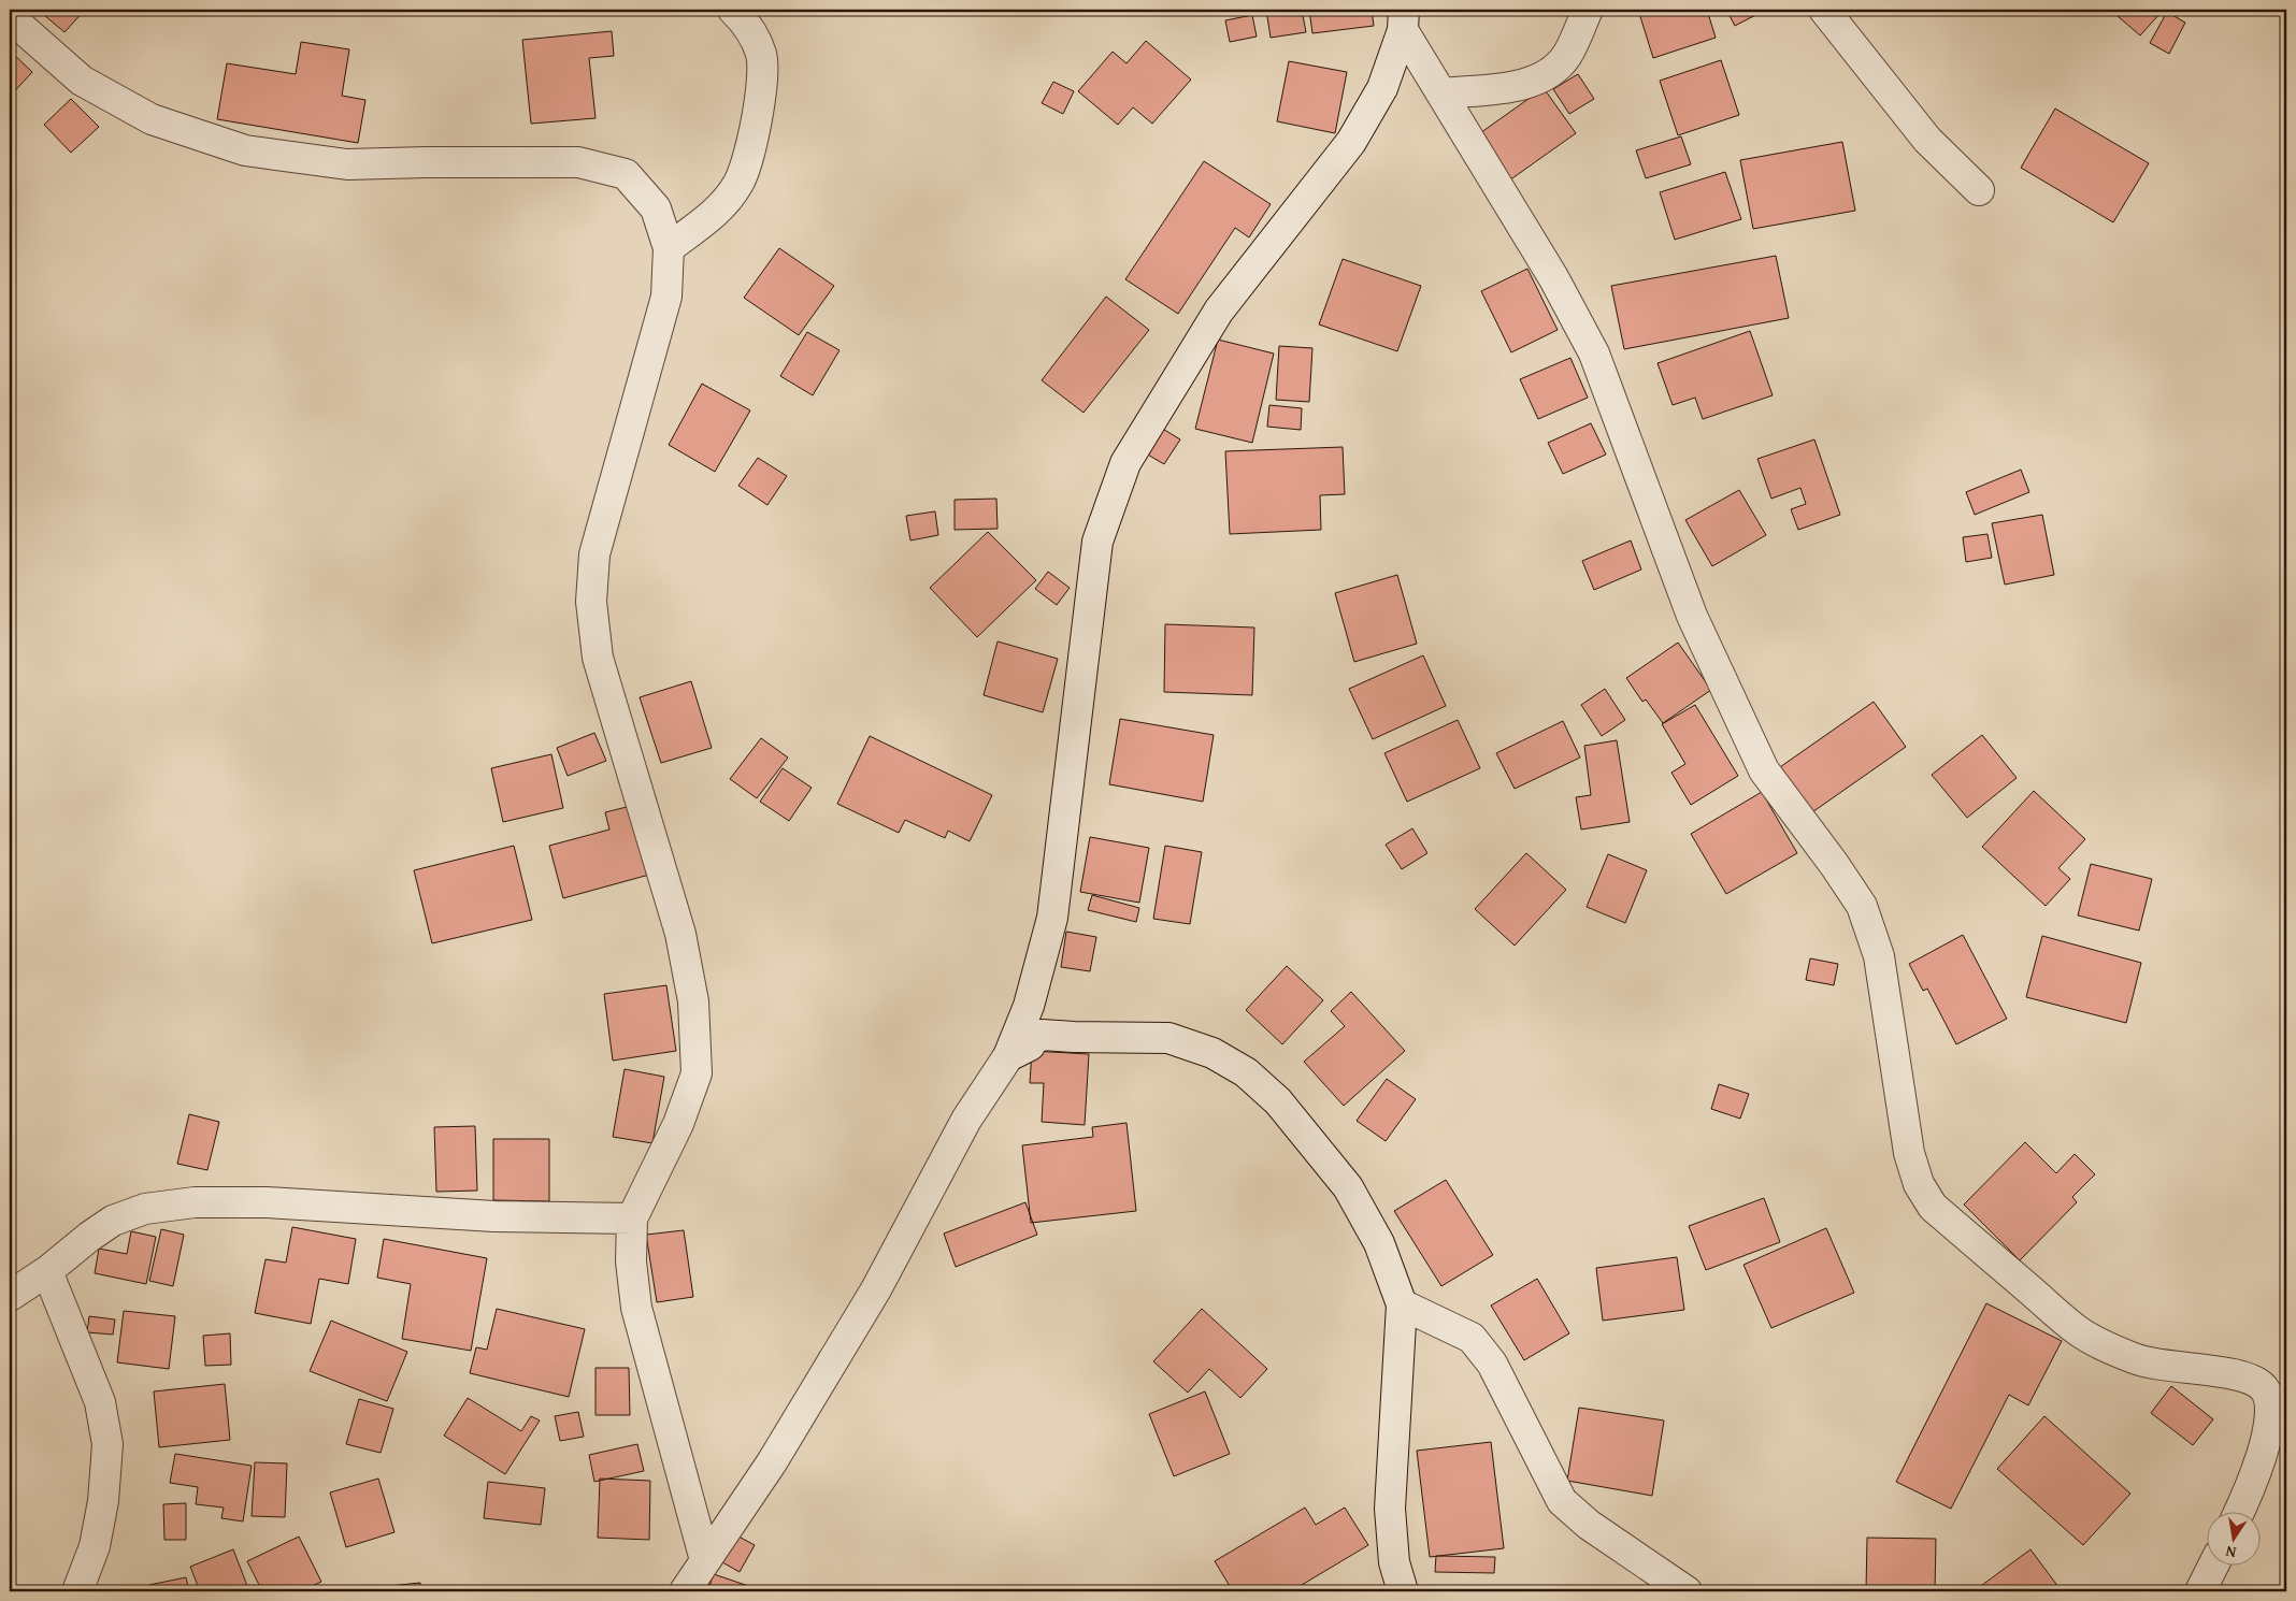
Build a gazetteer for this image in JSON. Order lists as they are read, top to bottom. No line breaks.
{"north":"bottom"}
